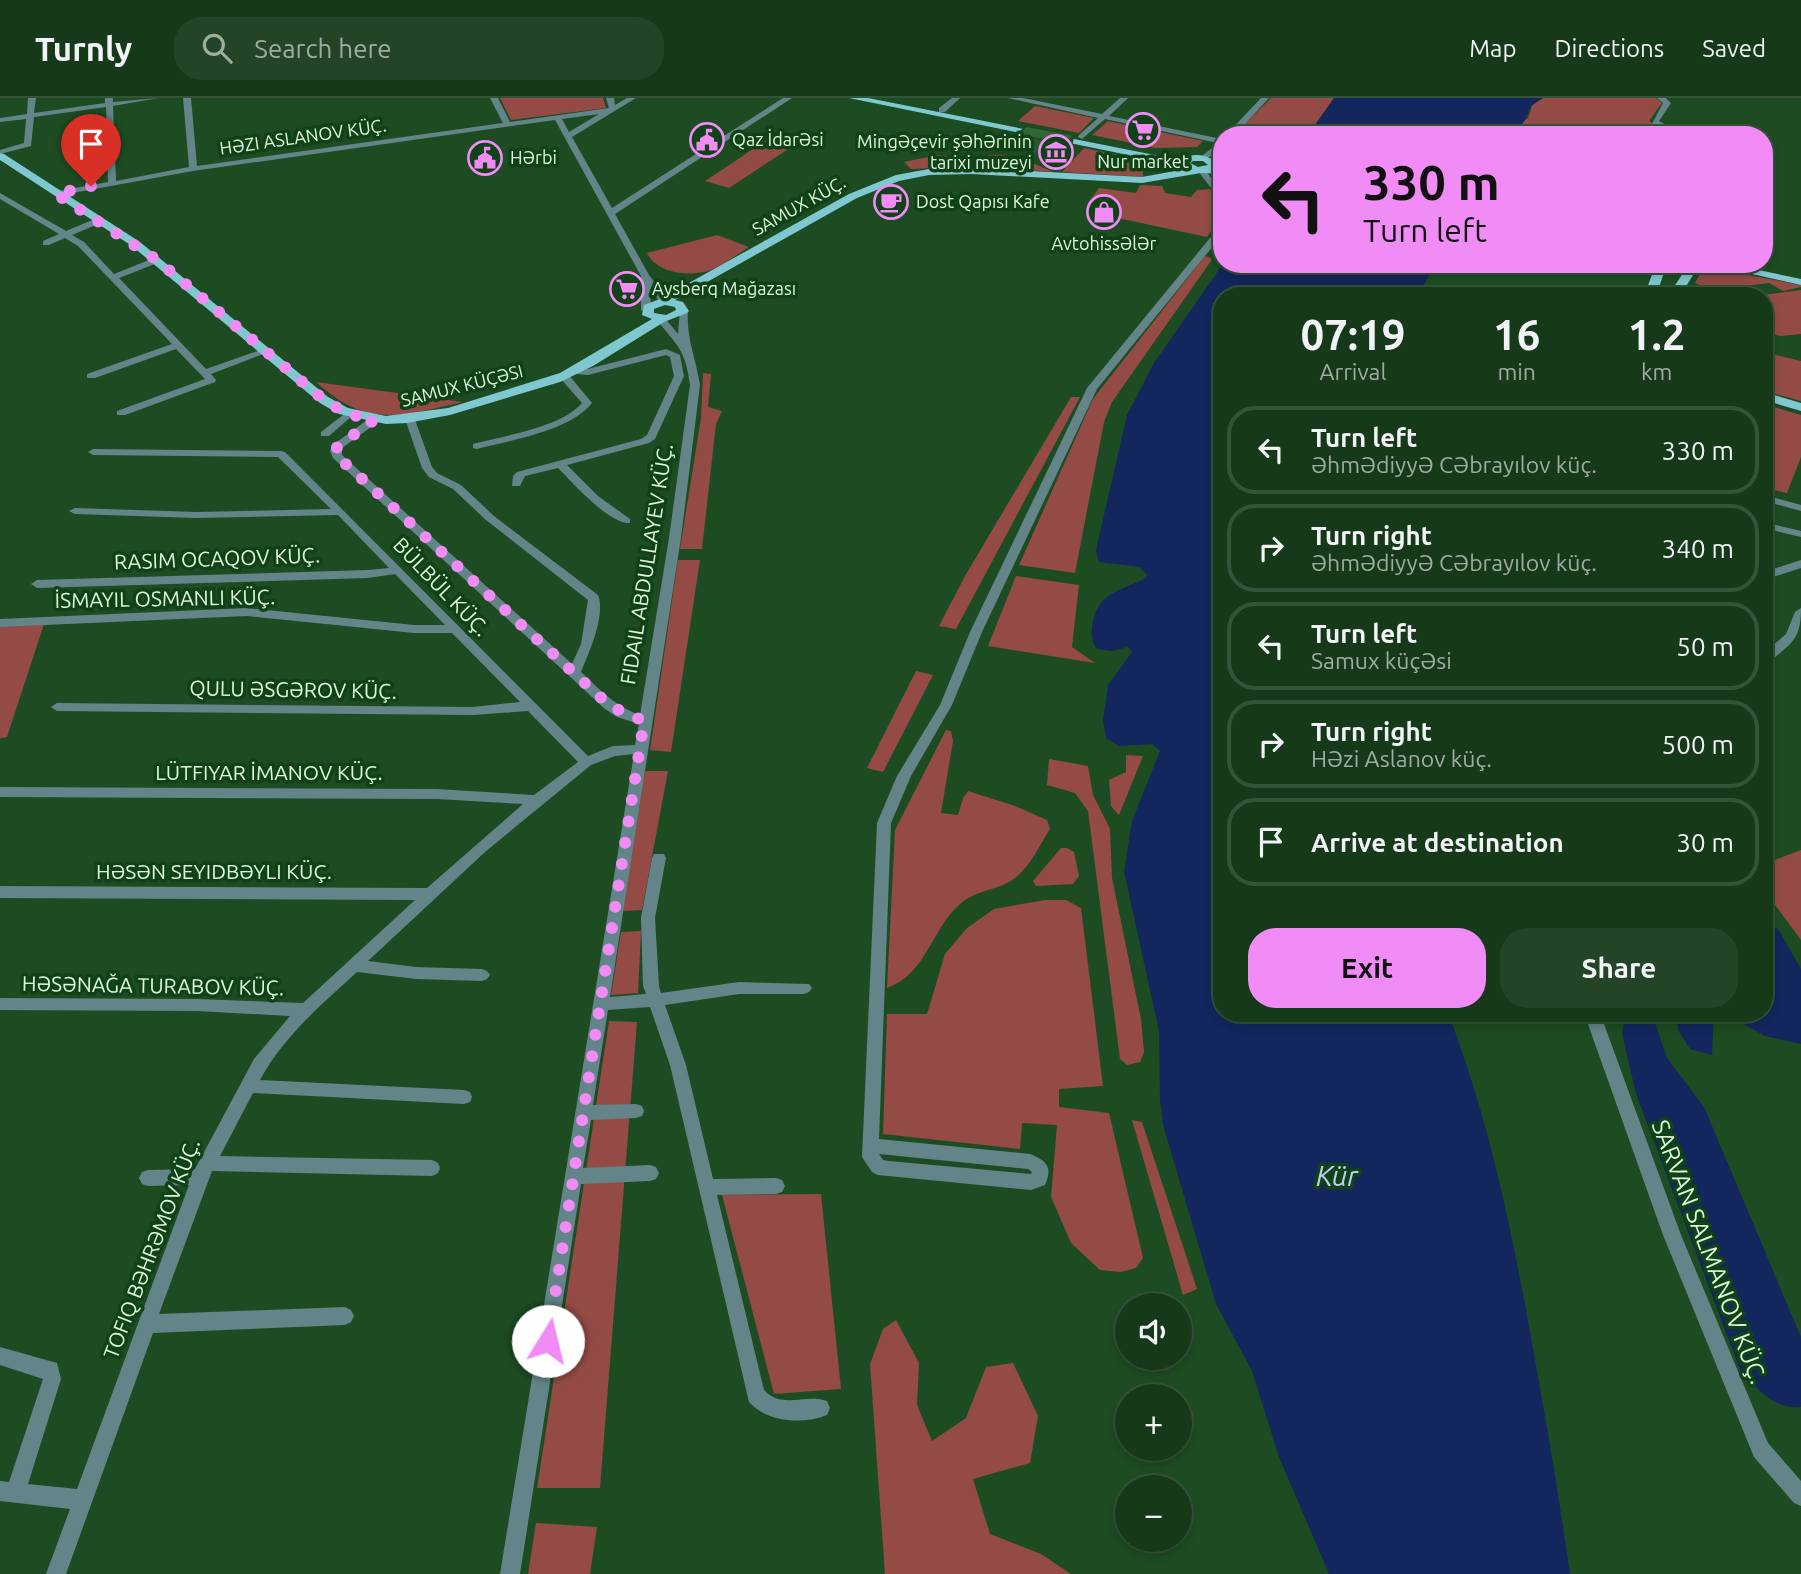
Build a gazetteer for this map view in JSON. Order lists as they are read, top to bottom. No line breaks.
{"streets":{"main road":["SAMUX KÜÇ.","SAMUX KÜÇƏSI"],"street":["HƏZI ASLANOV KÜÇ.","RASIM OCAQOV KÜÇ.","FIDAIL ABDULLAYEV KÜÇ.","BÜLBÜL KÜÇ.","QULU ƏSGƏROV KÜÇ.","LÜTFIYAR İMANOV KÜÇ.","HƏSƏN SEYIDBƏYLI KÜÇ.","HƏSƏNAĞA TURABOV KÜÇ.","TOFIQ BƏHRƏMOV KÜÇ.","SARVAN SALMANOV KÜÇ."]},"crossings":[["HƏZI ASLANOV KÜÇ.","SAMUX KÜÇƏSI"],["SAMUX KÜÇ.","SAMUX KÜÇƏSI"],["RASIM OCAQOV KÜÇ.","BÜLBÜL KÜÇ."],["FIDAIL ABDULLAYEV KÜÇ.","TOFIQ BƏHRƏMOV KÜÇ."],["BÜLBÜL KÜÇ.","QULU ƏSGƏROV KÜÇ."],["BÜLBÜL KÜÇ.","TOFIQ BƏHRƏMOV KÜÇ."],["LÜTFIYAR İMANOV KÜÇ.","TOFIQ BƏHRƏMOV KÜÇ."],["HƏSƏN SEYIDBƏYLI KÜÇ.","TOFIQ BƏHRƏMOV KÜÇ."],["HƏSƏNAĞA TURABOV KÜÇ.","TOFIQ BƏHRƏMOV KÜÇ."]],"water":["Kür"],"places":{"supermarket":["Nur market","Aysberq Mağazası"],"public building":["Qaz İdarəsi","Hərbi"],"museum":["Mingəçevir şəhərinin tarixi muzeyi"],"cafe":["Dost Qapısı Kafe"],"shop":["Avtohissələr"]},"page":{"header":"Turnly","search":"Search here","nav":["Map","Directions","Saved"],"turn":["330 m","Turn left"],"eta":["07:19","Arrival","16","min","1.2","km"],"list":[{"name":"Turn left","note":"Əhmədiyyə Cəbrayılov küç.","value":"330 m"},{"name":"Turn right","note":"Əhmədiyyə Cəbrayılov küç.","value":"340 m"},{"name":"Turn left","note":"Samux küçəsi","value":"50 m"},{"name":"Turn right","note":"Həzi Aslanov küç.","value":"500 m"},{"name":"Arrive at destination","value":"30 m"}],"buttons":["Exit","Share"],"map_buttons":["+","−"]}}
